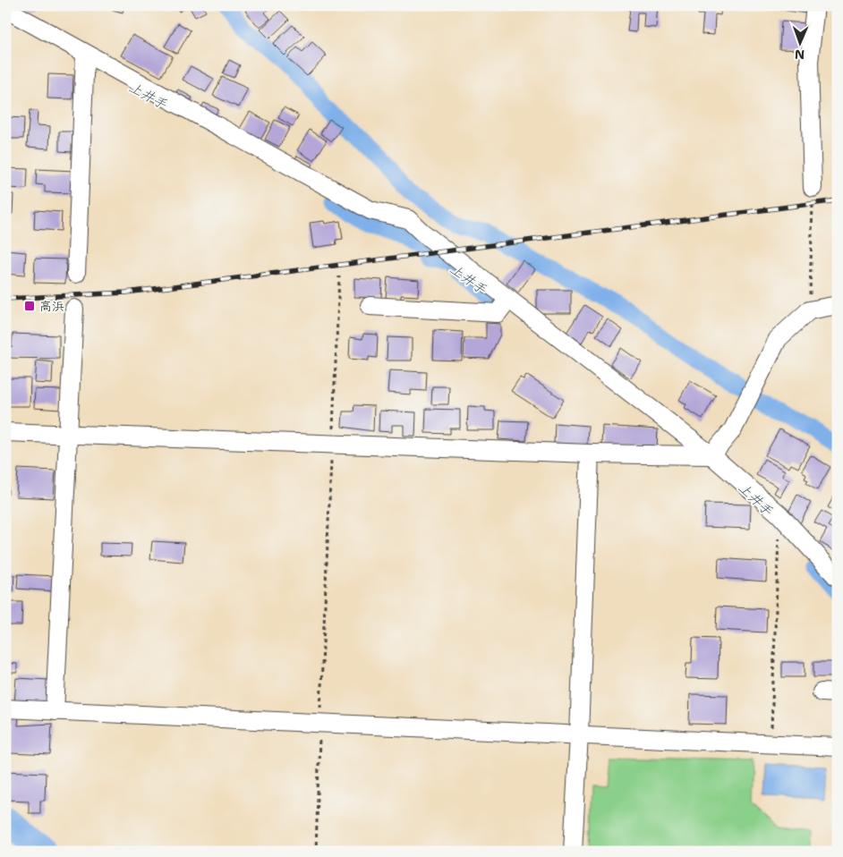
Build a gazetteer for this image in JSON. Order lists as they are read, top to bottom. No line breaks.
{"water":["上井手"],"places":{"transit":["高浜"]},"north":"bottom"}
